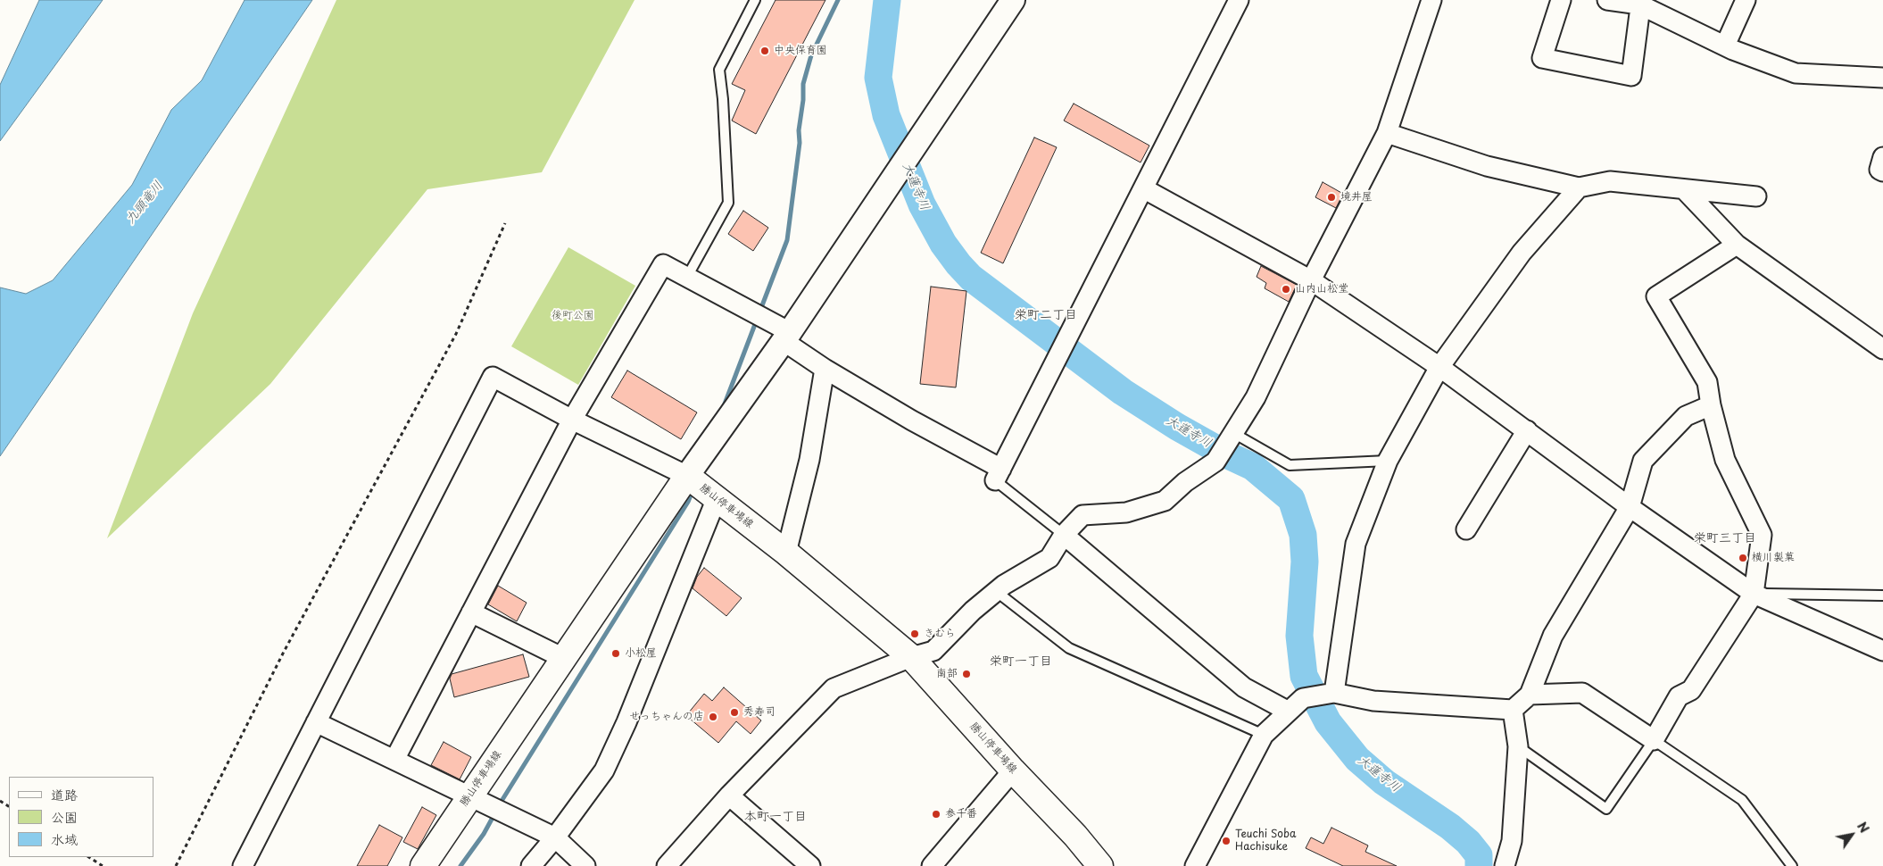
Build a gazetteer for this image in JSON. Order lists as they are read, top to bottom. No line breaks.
{"streets":{"main road":["勝山停車場線"]},"districts":["栄町二丁目","栄町三丁目","栄町一丁目","本町一丁目"],"water":["大蓮寺川","九頭竜川"],"parks":["後町公園"],"places":["中央保育園","境井屋","山内山松堂","横川製菓","きむら","小松屋","南部","秀寿司","せっちゃんの店","参千番","Teuchi Soba Hachisuke"],"legend":["道路","公園","水域"],"north":"top right"}
